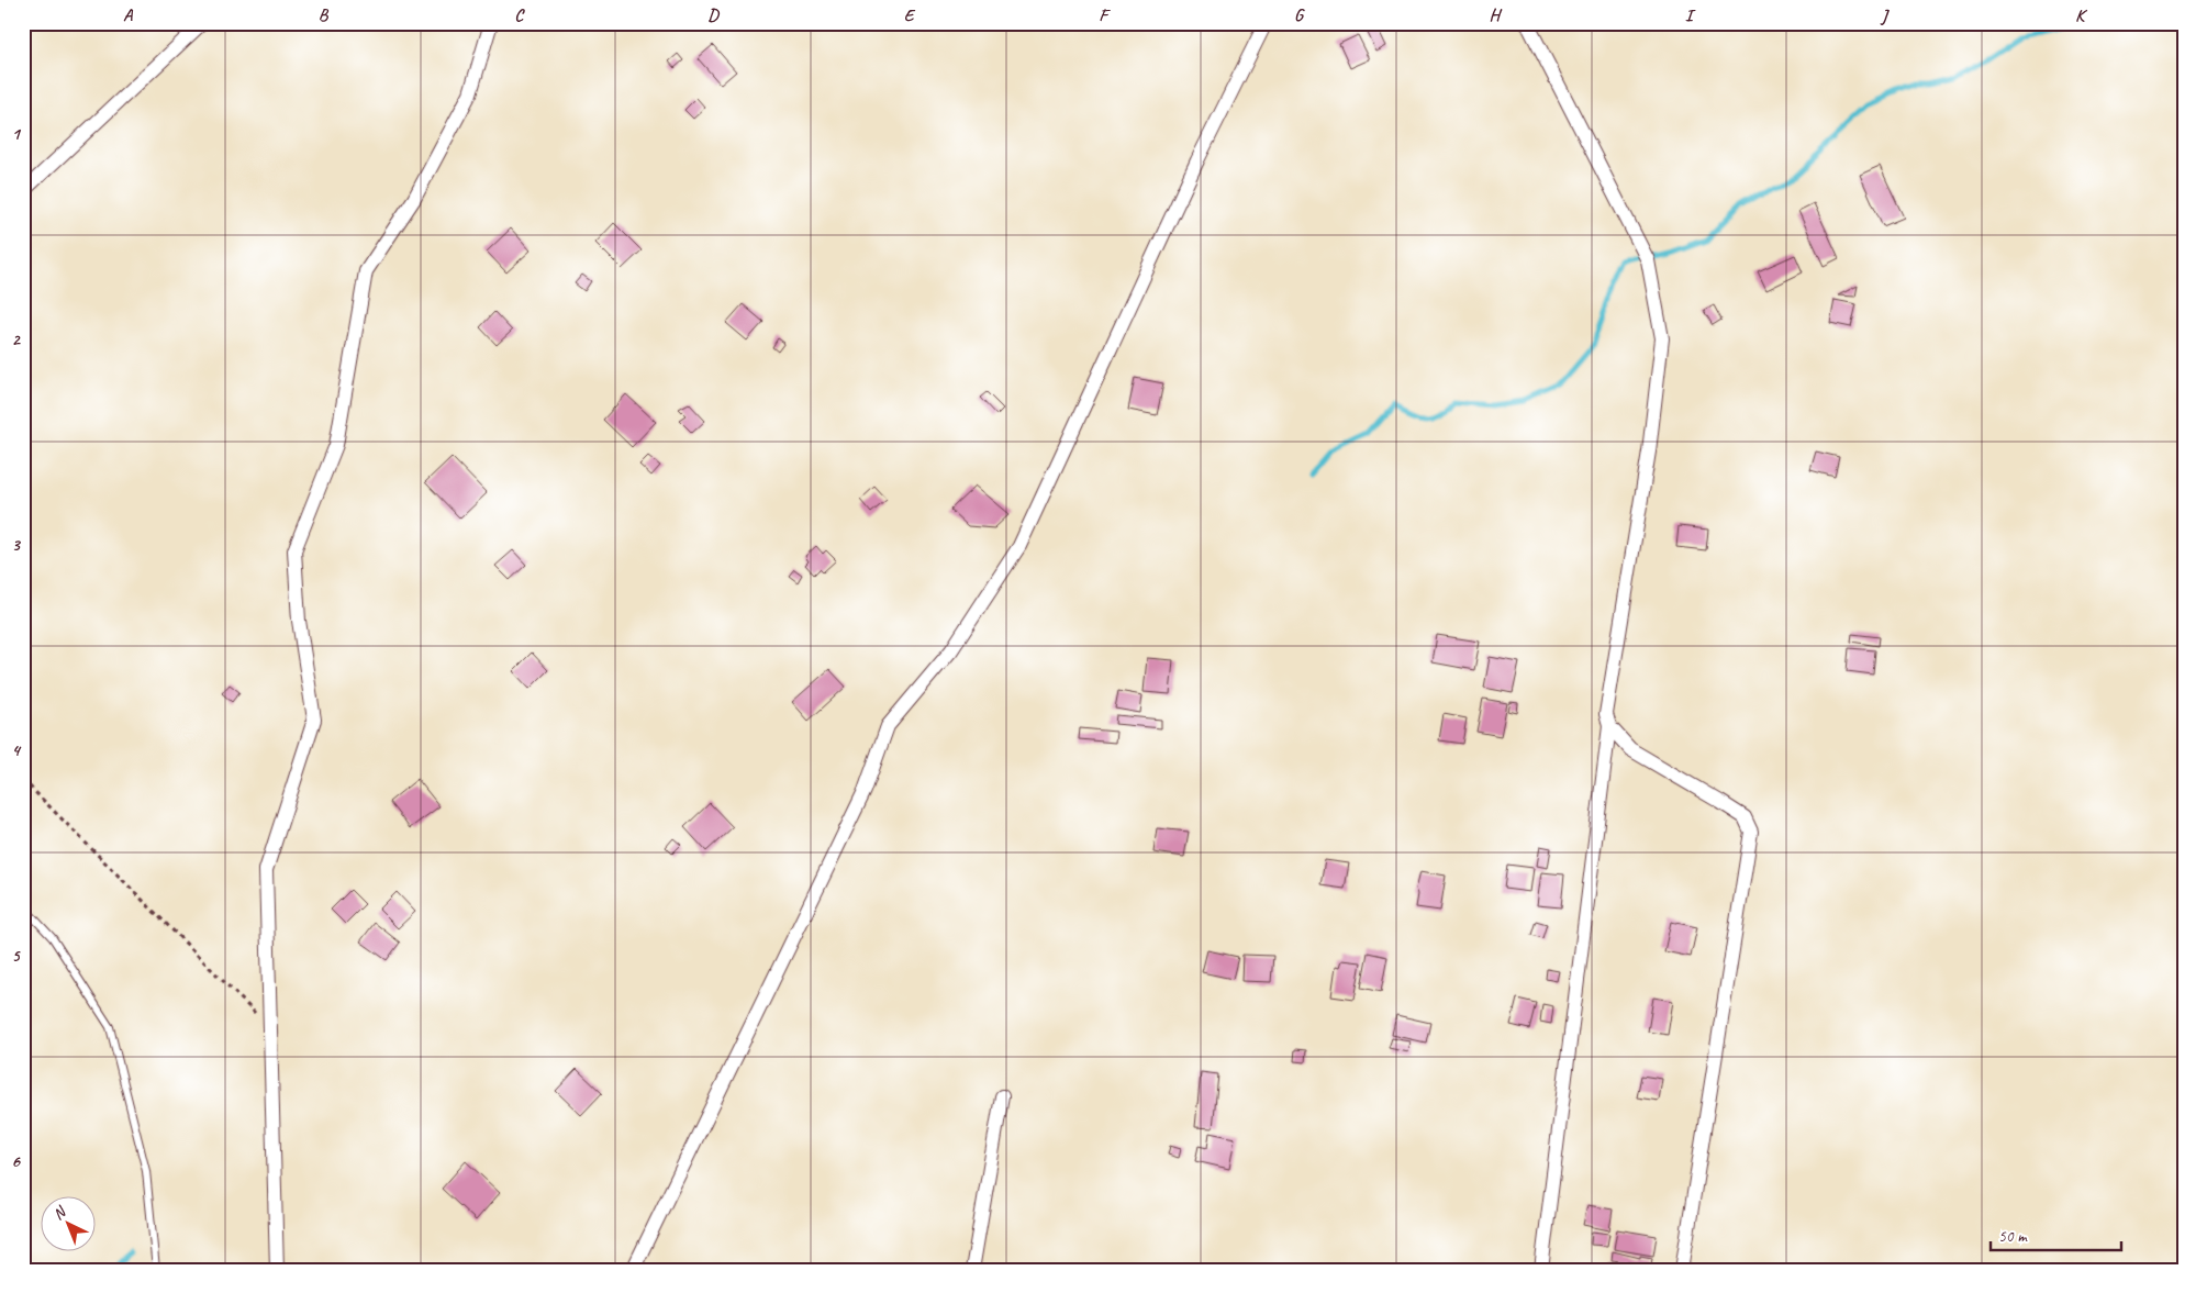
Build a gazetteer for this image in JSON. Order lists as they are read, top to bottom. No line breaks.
{"scale_bar":"50 m","north":"top left","grid":{"columns":["A","B","C","D","E","F","G","H","I","J","K"],"rows":["1","2","3","4","5","6"]}}
